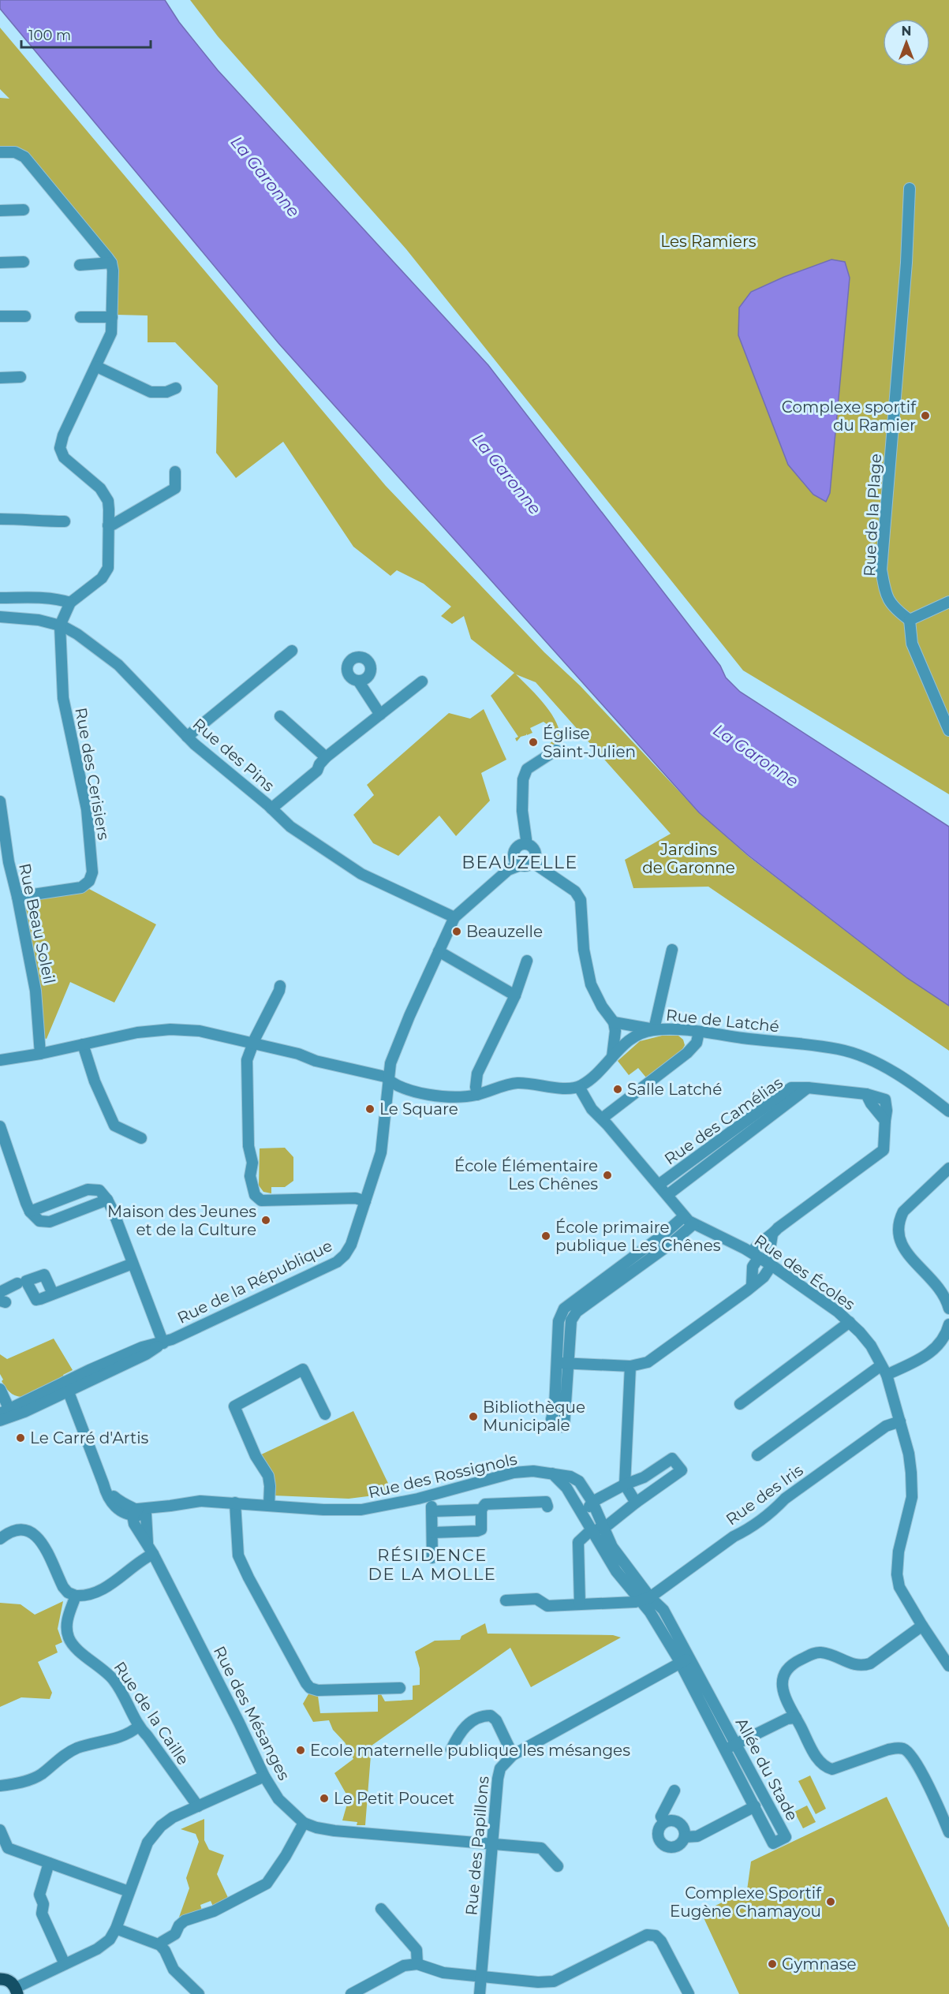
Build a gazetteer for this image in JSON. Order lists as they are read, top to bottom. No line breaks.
{"streets":{"street":["Rue de la Plage","Rue des Pins","Rue des Cerisiers","Rue Beau Soleil","Rue de Latché","Rue des Camélias","Rue des Écoles","Rue de la République","Rue des Rossignols","Rue des Iris","Rue de la Caille","Rue des Mésanges","Allée du Stade","Rue des Papillons"]},"crossings":[["Rue des Pins","Rue des Cerisiers"],["Rue des Pins","Rue de la République"],["Rue des Cerisiers","Rue Beau Soleil"],["Rue de Latché","Rue des Écoles"],["Rue des Camélias","Rue des Écoles"],["Rue des Écoles","Rue des Iris"],["Rue des Rossignols","Rue des Mésanges"],["Rue des Rossignols","Allée du Stade"],["Rue des Iris","Allée du Stade"],["Rue des Mésanges","Rue des Papillons"],["Allée du Stade","Rue des Papillons"]],"districts":["BEAUZELLE","RÉSIDENCE DE LA MOLLE"],"water":["La Garonne"],"parks":["Les Ramiers","Jardins de Garonne"],"places":["Complexe sportif du Ramier","Église Saint-Julien","Beauzelle","Salle Latché","Le Square","École Élémentaire Les Chênes","Maison des Jeunes et de la Culture","École primaire publique Les Chênes","Bibliothèque Municipale","Le Carré d'Artis","Ecole maternelle publique les mésanges","Le Petit Poucet","Complexe Sportif Eugène Chamayou","Gymnase"],"scale_bar":"100 m","north":"top"}
